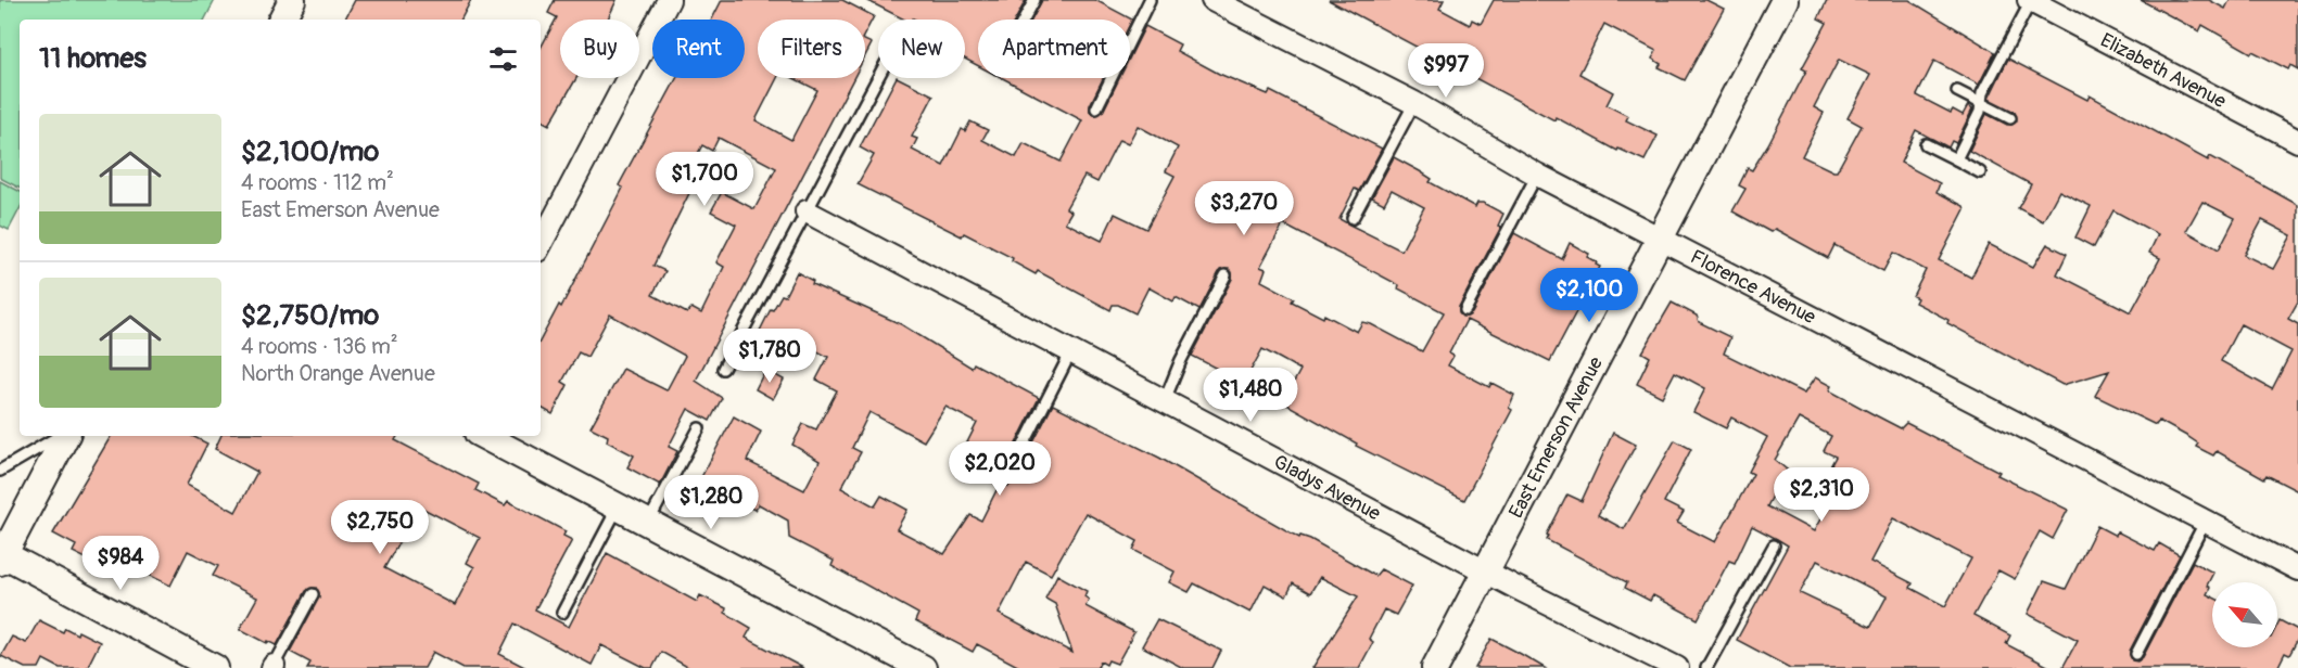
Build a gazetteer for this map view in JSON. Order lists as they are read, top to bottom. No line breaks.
{"streets":{"street":["Elizabeth Avenue","Florence Avenue","East Emerson Avenue","Gladys Avenue"]},"crossings":[["Florence Avenue","East Emerson Avenue"],["East Emerson Avenue","Gladys Avenue"]],"north":"top left","page":{"chip":["Buy","Rent","Filters","New","Apartment"],"heading":"11 homes","price":["$997","$1,700","$3,270","$2,100","$1,780","$1,480","$2,020","$2,310","$1,280","$2,750","$984"],"list":[{"name":"$2,100/mo","note":"4 rooms · 112 m² · East Emerson Avenue"},{"name":"$2,750/mo","note":"4 rooms · 136 m² · North Orange Avenue"}]}}
